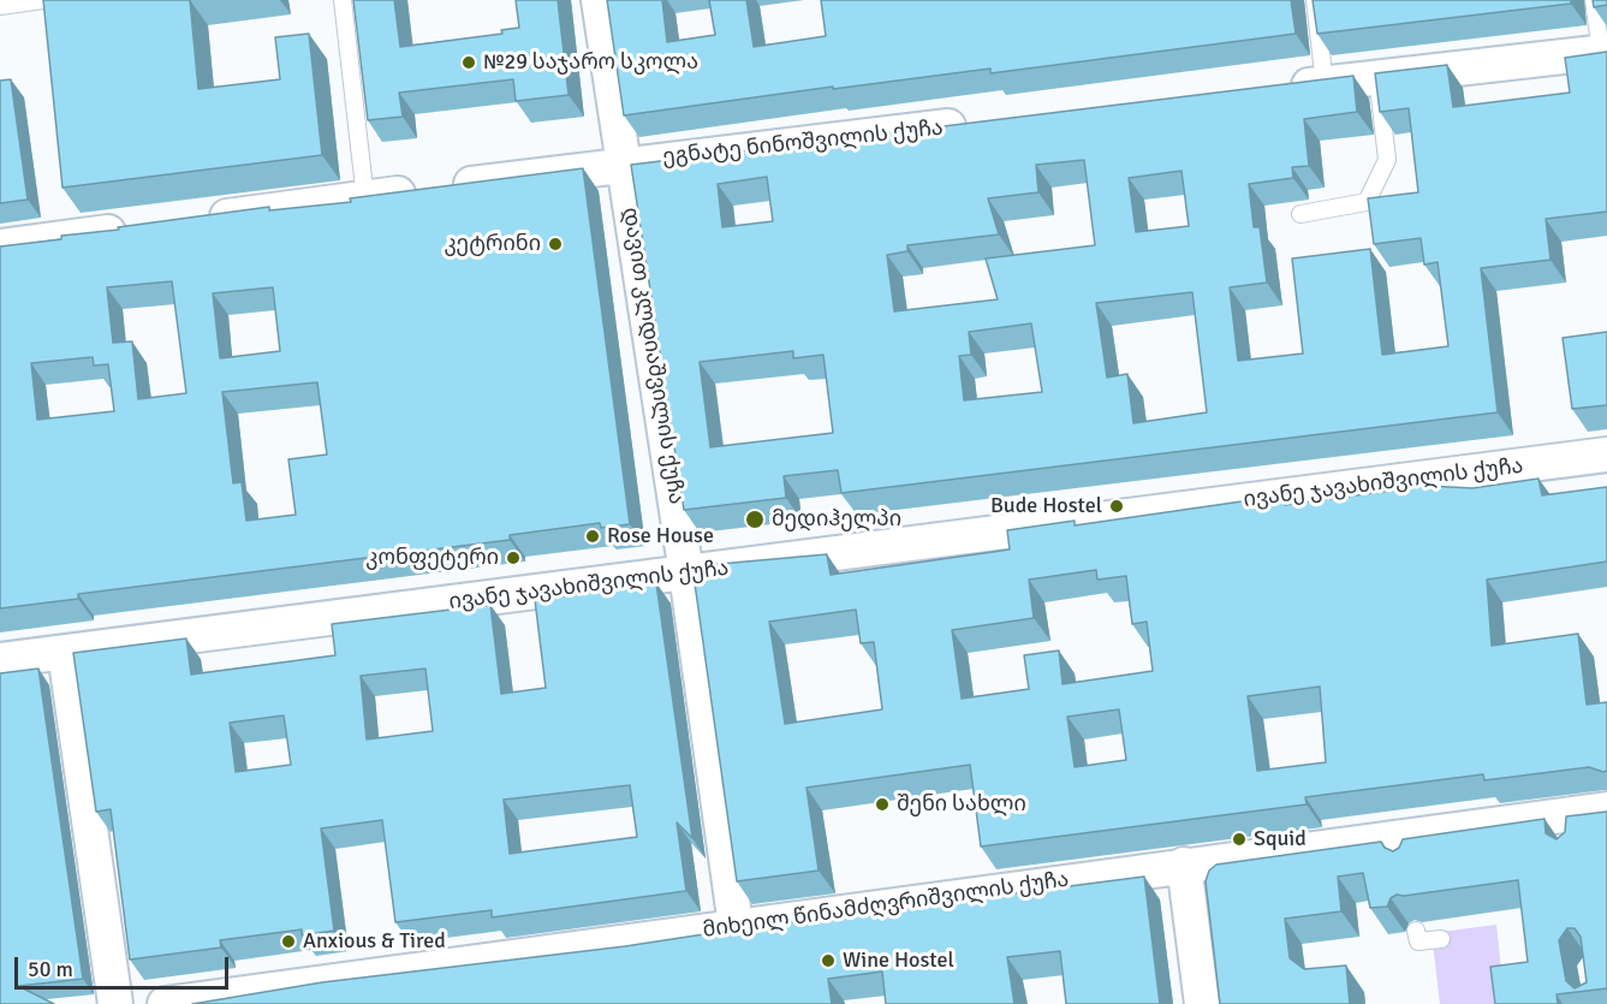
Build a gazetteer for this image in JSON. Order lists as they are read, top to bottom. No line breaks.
{"streets":{"street":["ეგნატე ნინოშვილის ქუჩა","დავით კლდიაშვილის ქუჩა","ივანე ჯავახიშვილის ქუჩა","მიხეილ წინამძღვრიშვილის ქუჩა"]},"crossings":[["ეგნატე ნინოშვილის ქუჩა","დავით კლდიაშვილის ქუჩა"],["დავით კლდიაშვილის ქუჩა","ივანე ჯავახიშვილის ქუჩა"],["დავით კლდიაშვილის ქუჩა","მიხეილ წინამძღვრიშვილის ქუჩა"]],"places":["№29 საჯარო სკოლა","კეტრინი","Bude Hostel","მედიჰელპი","Rose House","კონფეტერი","შენი სახლი","Squid","Anxious & Tired","Wine Hostel"],"scale_bar":"50 m"}
